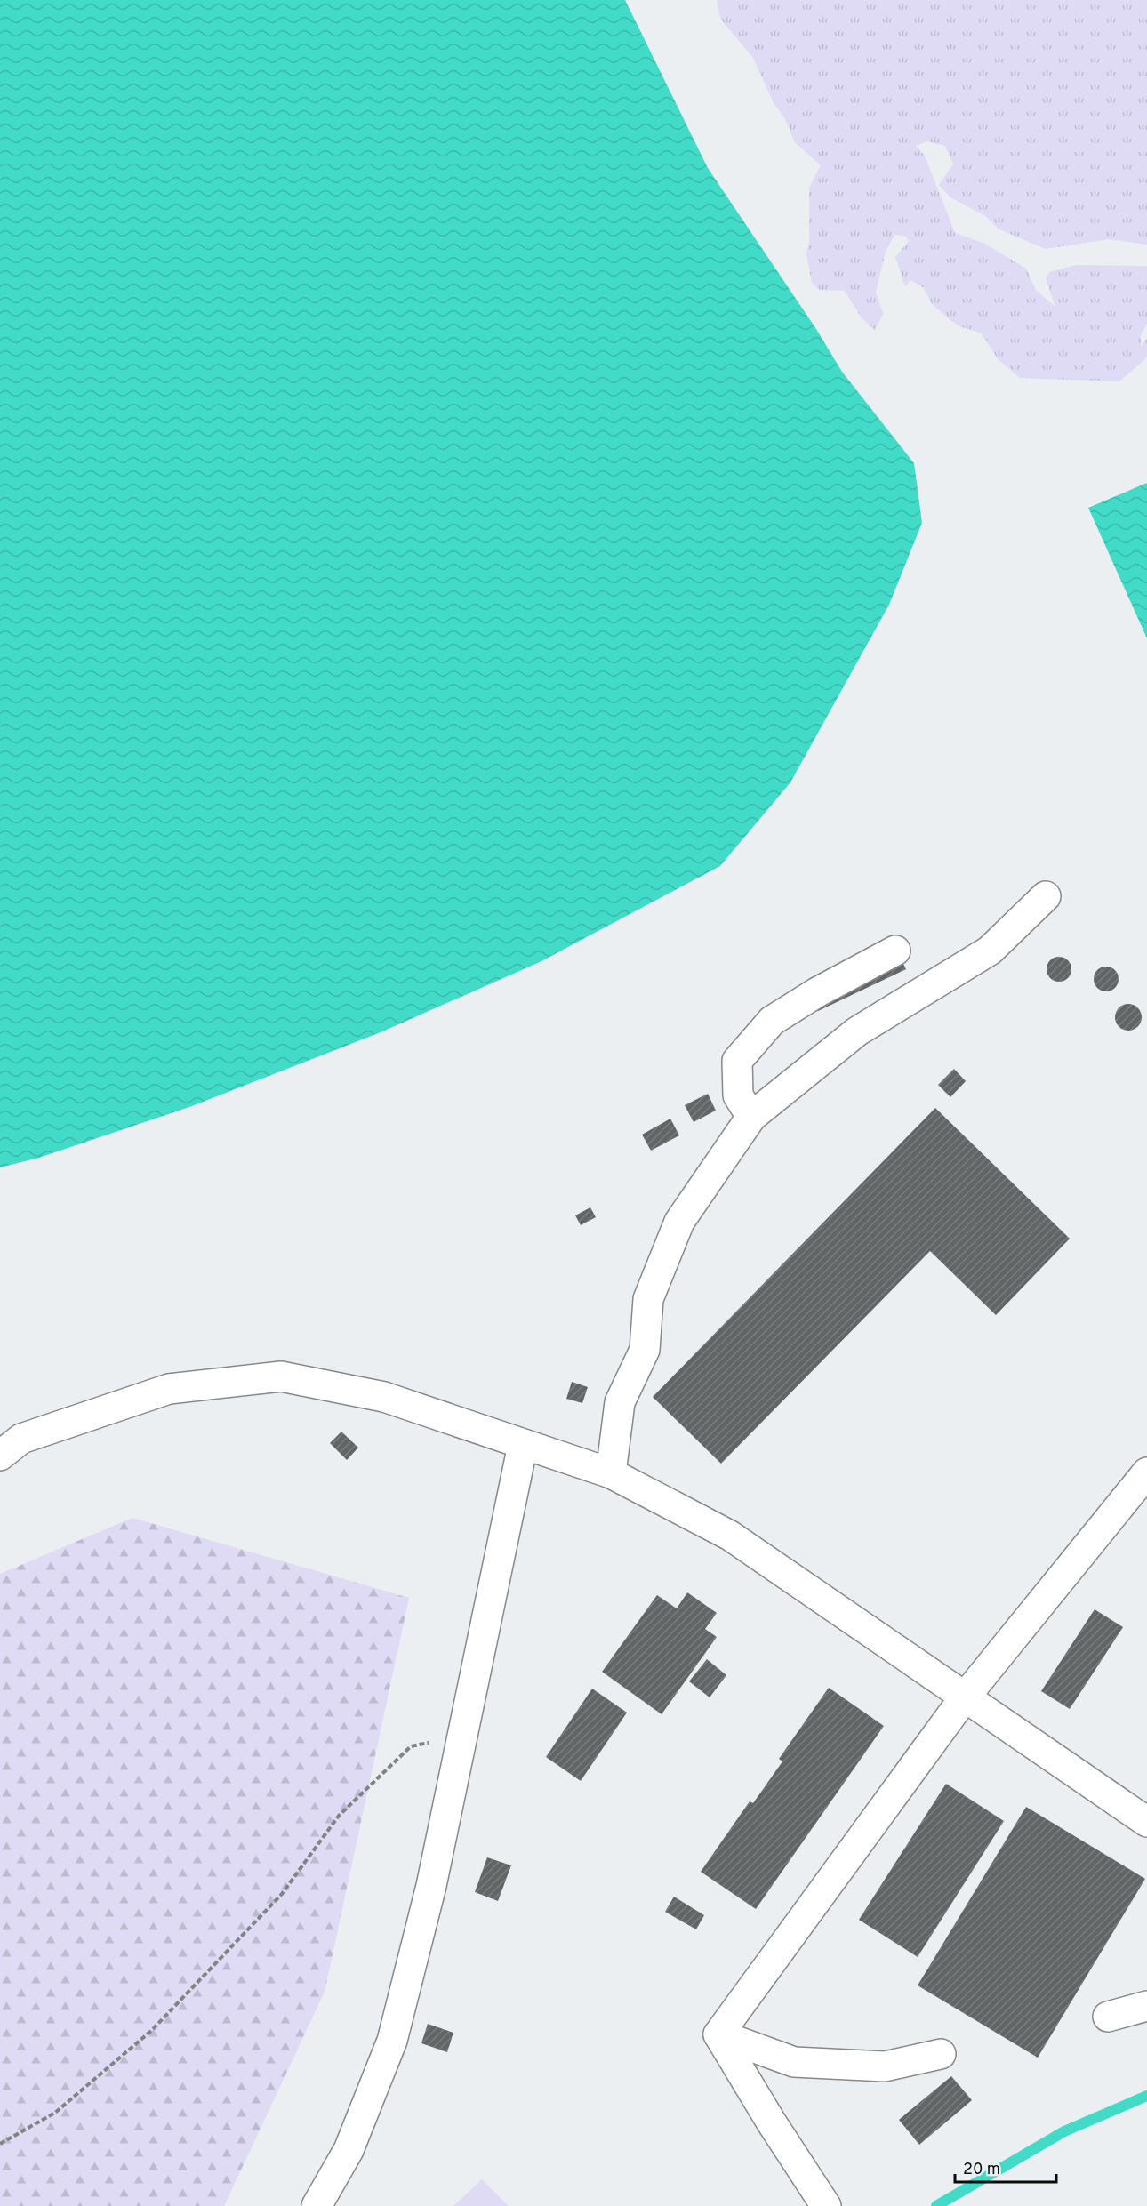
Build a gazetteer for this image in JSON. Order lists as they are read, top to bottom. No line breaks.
{"scale_bar":"20 m"}
